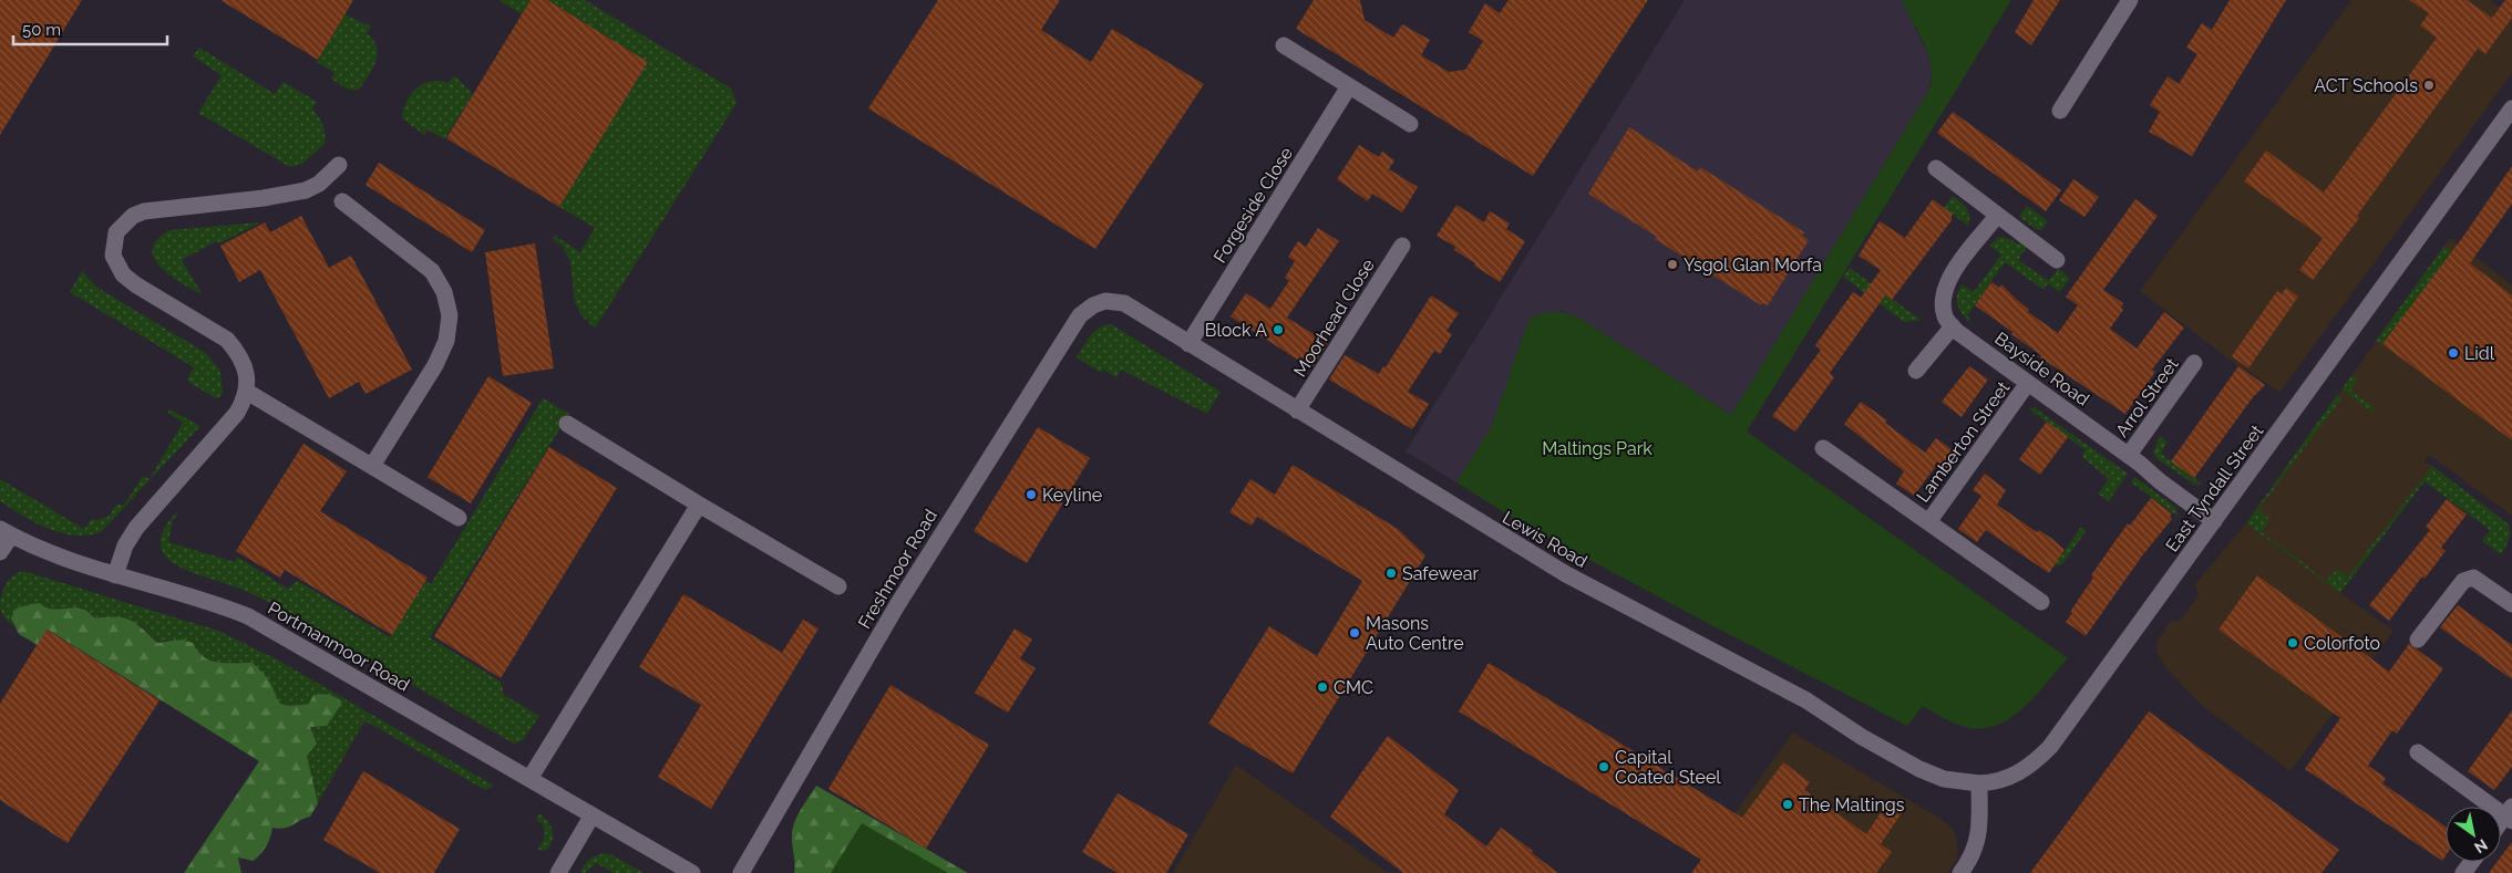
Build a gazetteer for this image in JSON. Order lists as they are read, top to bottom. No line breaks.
{"streets":{"street":["Forgeside Close","Moorhead Close","Bayside Road","Arrol Street","Lamberton Street","East Tyndall Street","Lewis Road","Freshmoor Road","Portmanmoor Road"]},"crossings":[["Forgeside Close","Lewis Road"],["Moorhead Close","Lewis Road"],["Bayside Road","Arrol Street"],["Bayside Road","Lamberton Street"],["Bayside Road","East Tyndall Street"],["East Tyndall Street","Lewis Road"],["Lewis Road","Freshmoor Road"]],"parks":["Maltings Park"],"places":["ACT Schools","Ysgol Glan Morfa","Block A","Lidl","Keyline","Safewear","Masons Auto Centre","Colorfoto","CMC","Capital Coated Steel","The Maltings"],"scale_bar":"50 m","north":"bottom right"}
